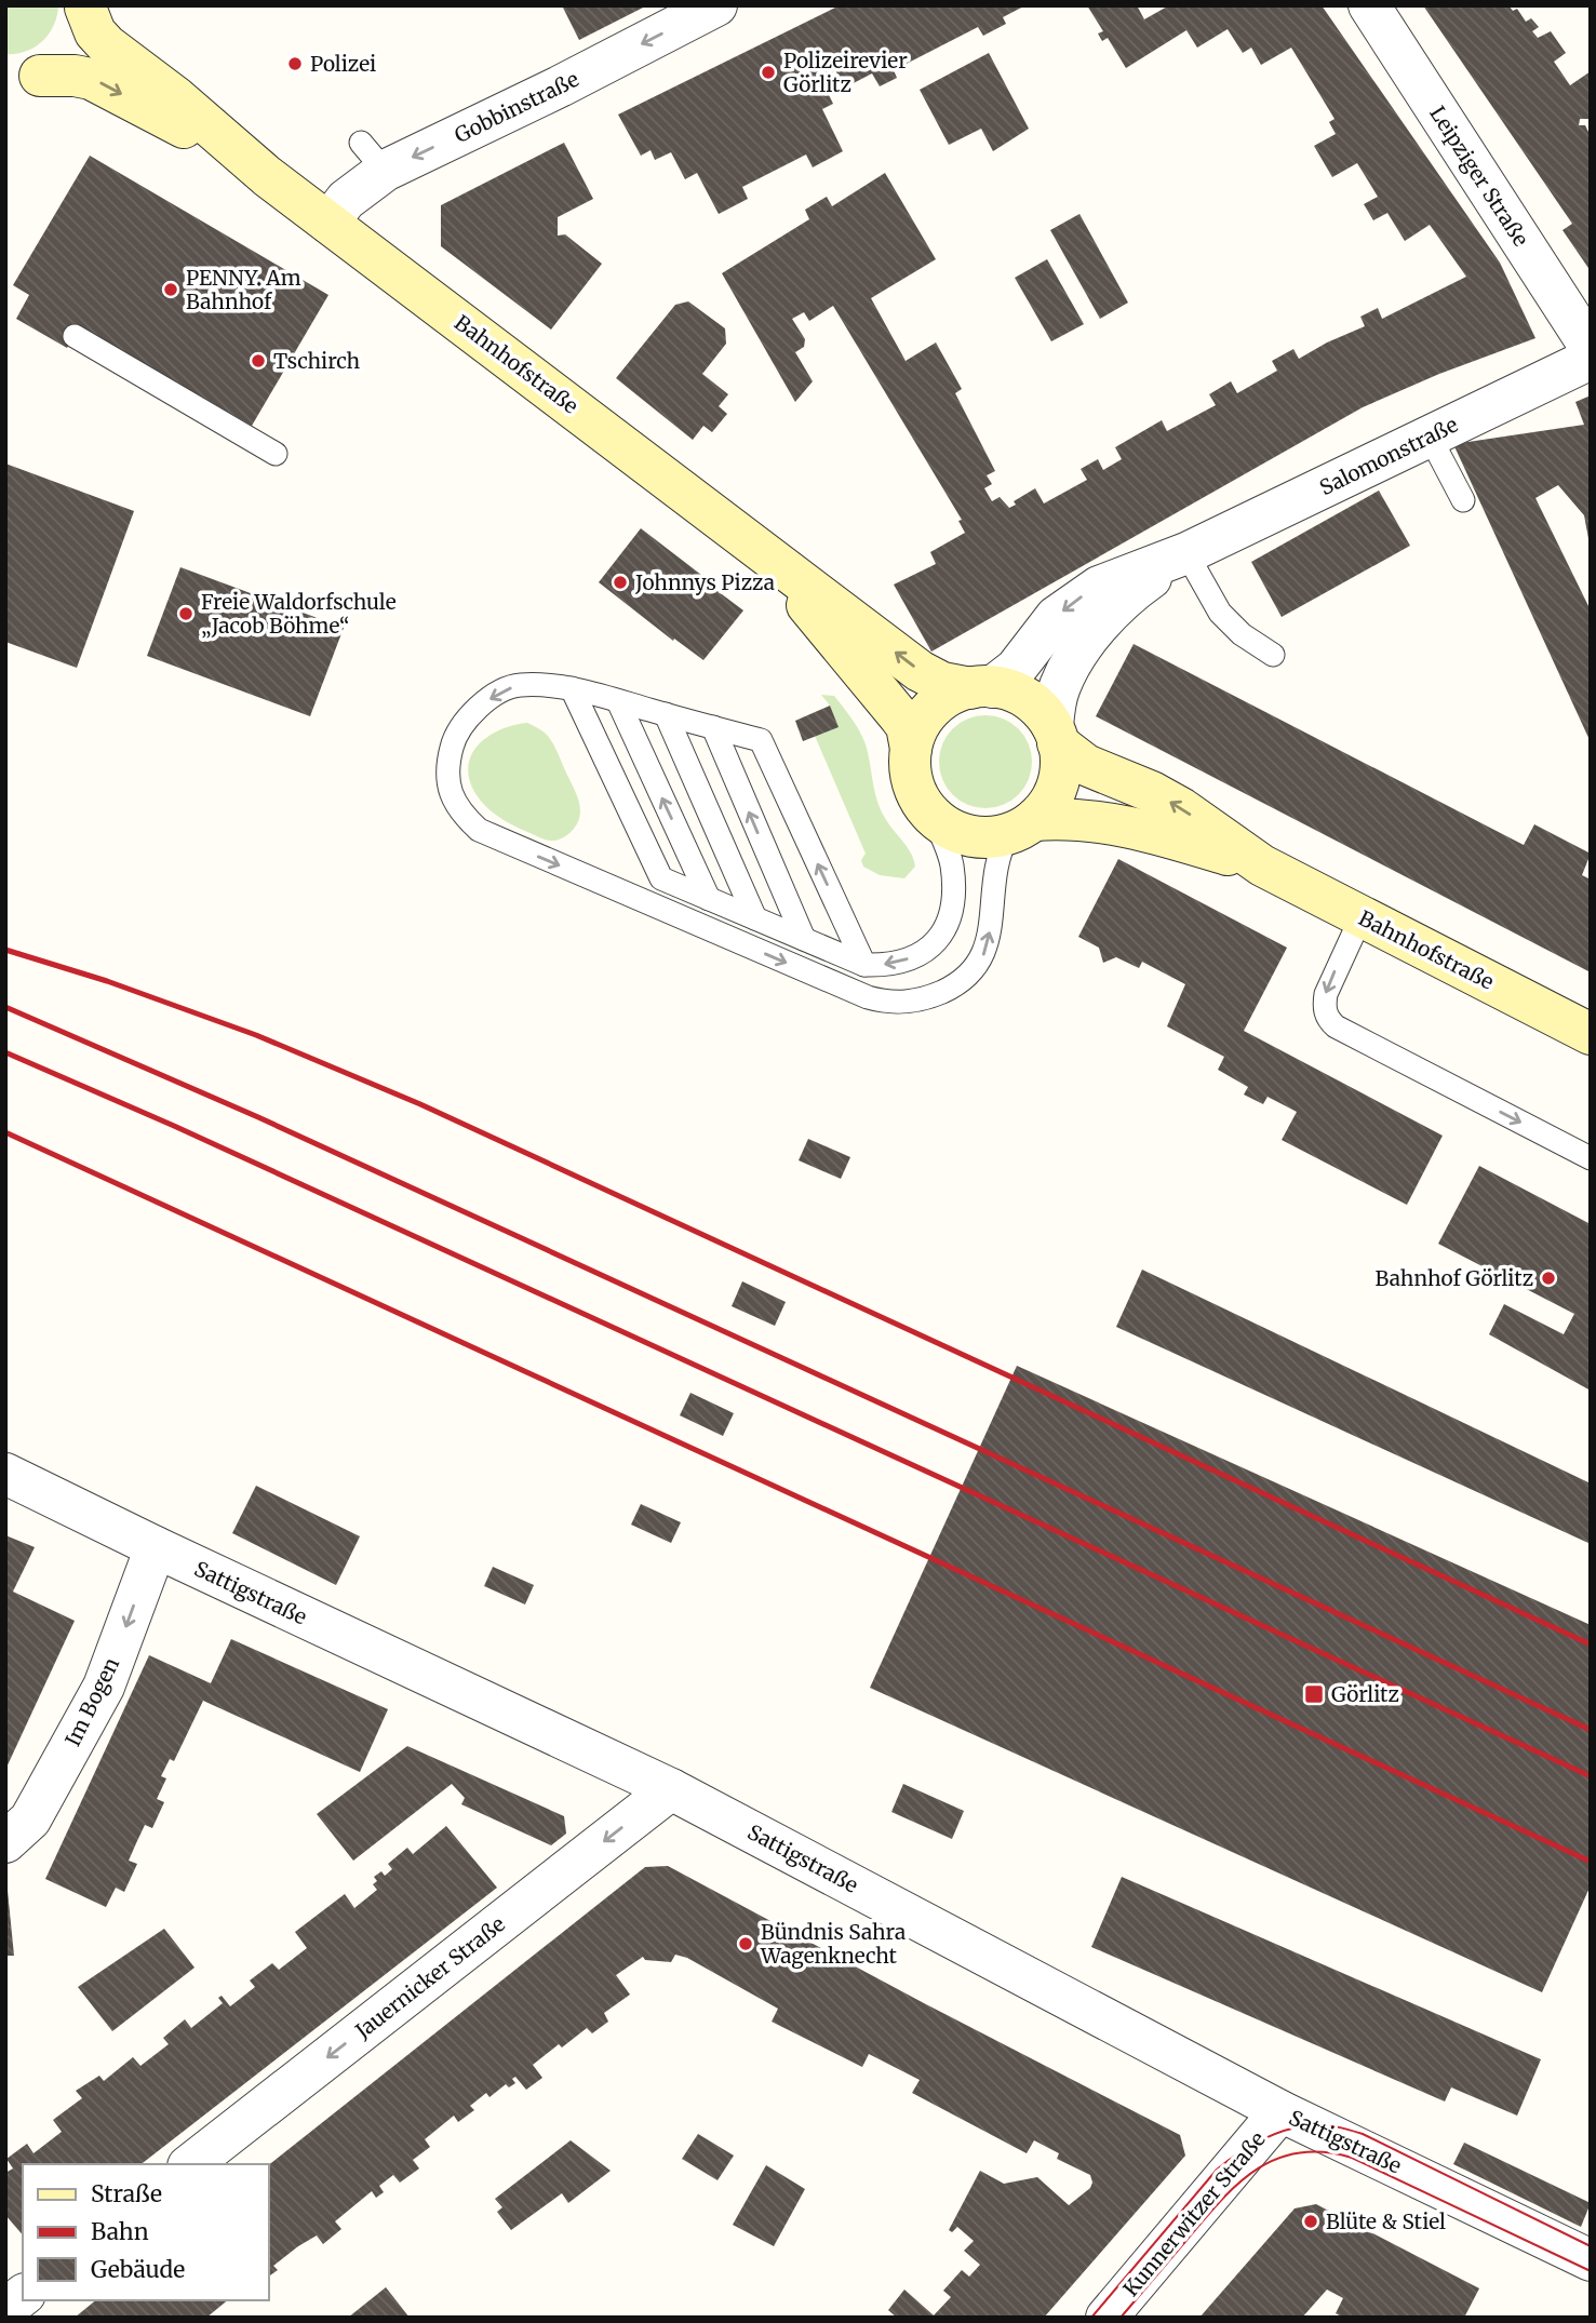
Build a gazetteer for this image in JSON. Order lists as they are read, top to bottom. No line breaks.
{"streets":{"main road":["Bahnhofstraße"],"street":["Gobbinstraße","Leipziger Straße","Salomonstraße","Sattigstraße","Im Bogen","Jauernicker Straße","Kunnerwitzer Straße"]},"crossings":[["Gobbinstraße","Bahnhofstraße"],["Bahnhofstraße","Salomonstraße"],["Sattigstraße","Im Bogen"],["Sattigstraße","Jauernicker Straße"],["Sattigstraße","Kunnerwitzer Straße"]],"one_way":["Gobbinstraße","Im Bogen","Jauernicker Straße"],"places":{"other":["Polizei","Polizeirevier Görlitz","PENNY. Am Bahnhof","Tschirch","Johnnys Pizza","Freie Waldorfschule „Jacob Böhme“","Bahnhof Görlitz","Bündnis Sahra Wagenknecht","Blüte & Stiel"],"transit":["Görlitz"]},"legend":["Straße","Bahn","Gebäude"]}
